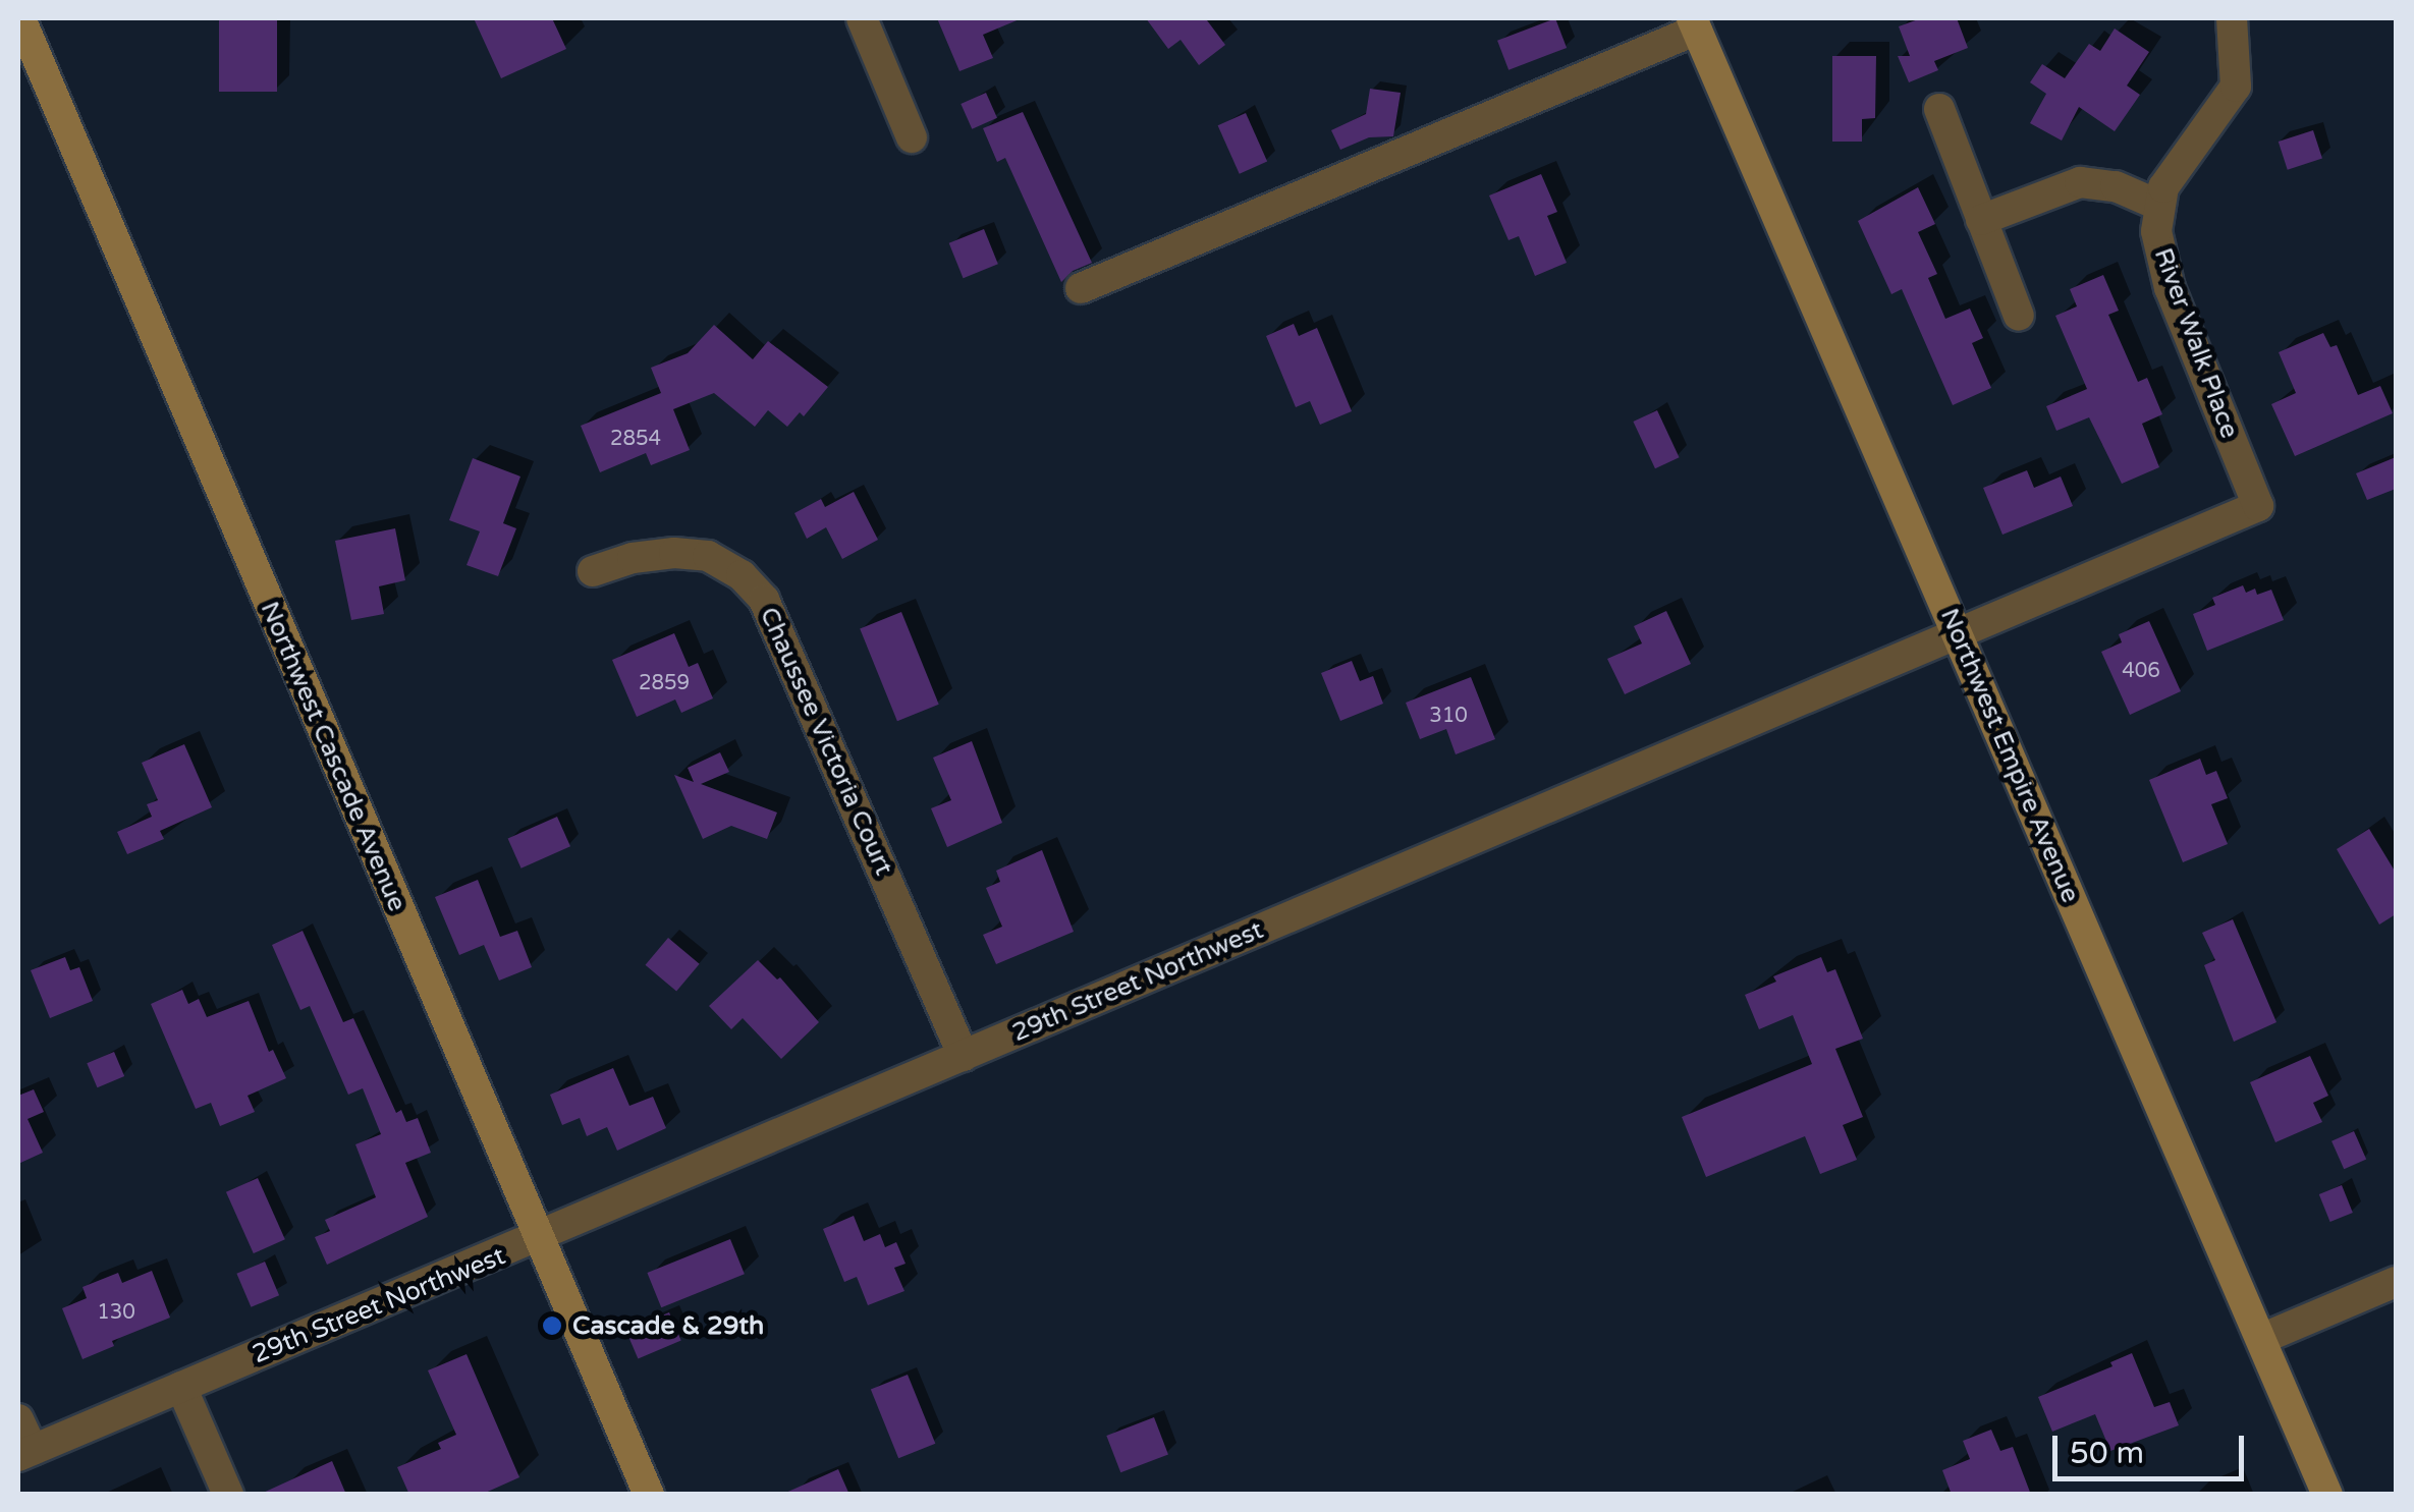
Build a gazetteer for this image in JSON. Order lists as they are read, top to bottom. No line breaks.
{"streets":{"street":["River Walk Place","Chaussee Victoria Court","Northwest Empire Avenue","Northwest Cascade Avenue","29th Street Northwest"]},"crossings":[["River Walk Place","29th Street Northwest"],["Chaussee Victoria Court","29th Street Northwest"],["Northwest Empire Avenue","29th Street Northwest"],["Northwest Cascade Avenue","29th Street Northwest"]],"places":["Cascade & 29th"],"house_numbers":["2854","406","2859","310","130"],"scale_bar":"50 m"}
